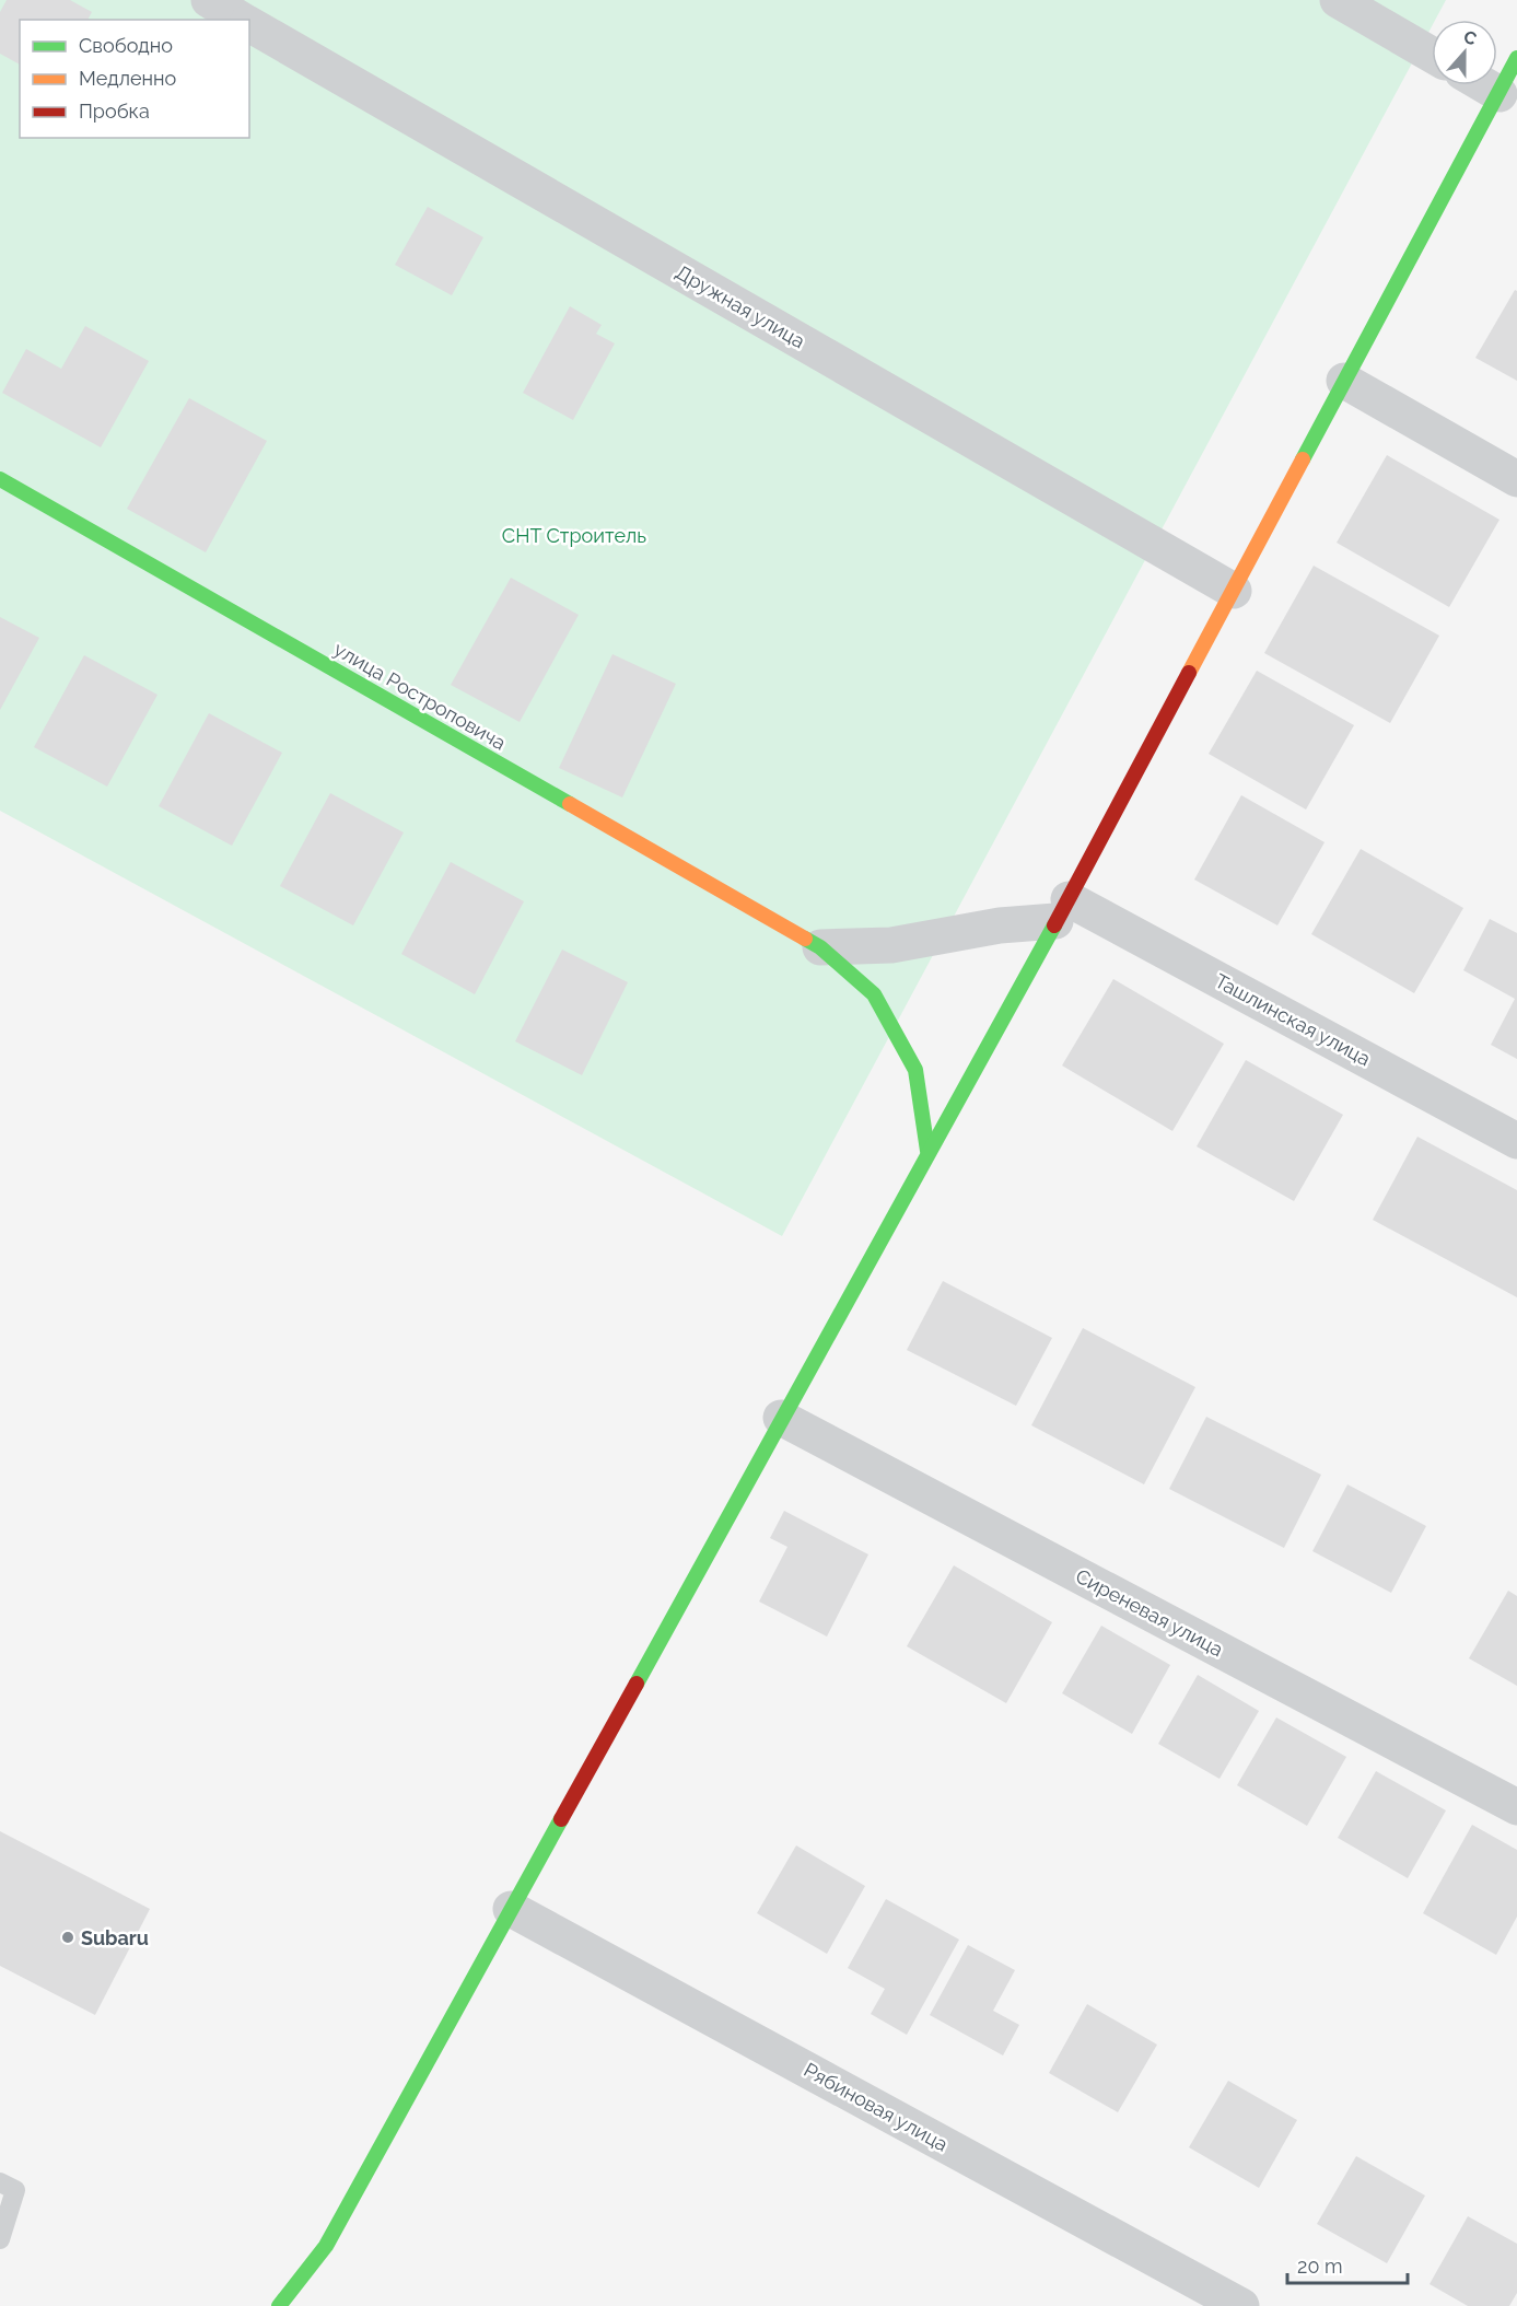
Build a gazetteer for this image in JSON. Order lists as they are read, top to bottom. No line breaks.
{"streets":{"street":["Дружная улица","улица Ростроповича","Ташлинская улица","Сиреневая улица","Рябиновая улица"]},"parks":["СНТ Строитель"],"places":["Subaru"],"legend":["Свободно","Медленно","Пробка"],"scale_bar":"20 m","north":"top"}
